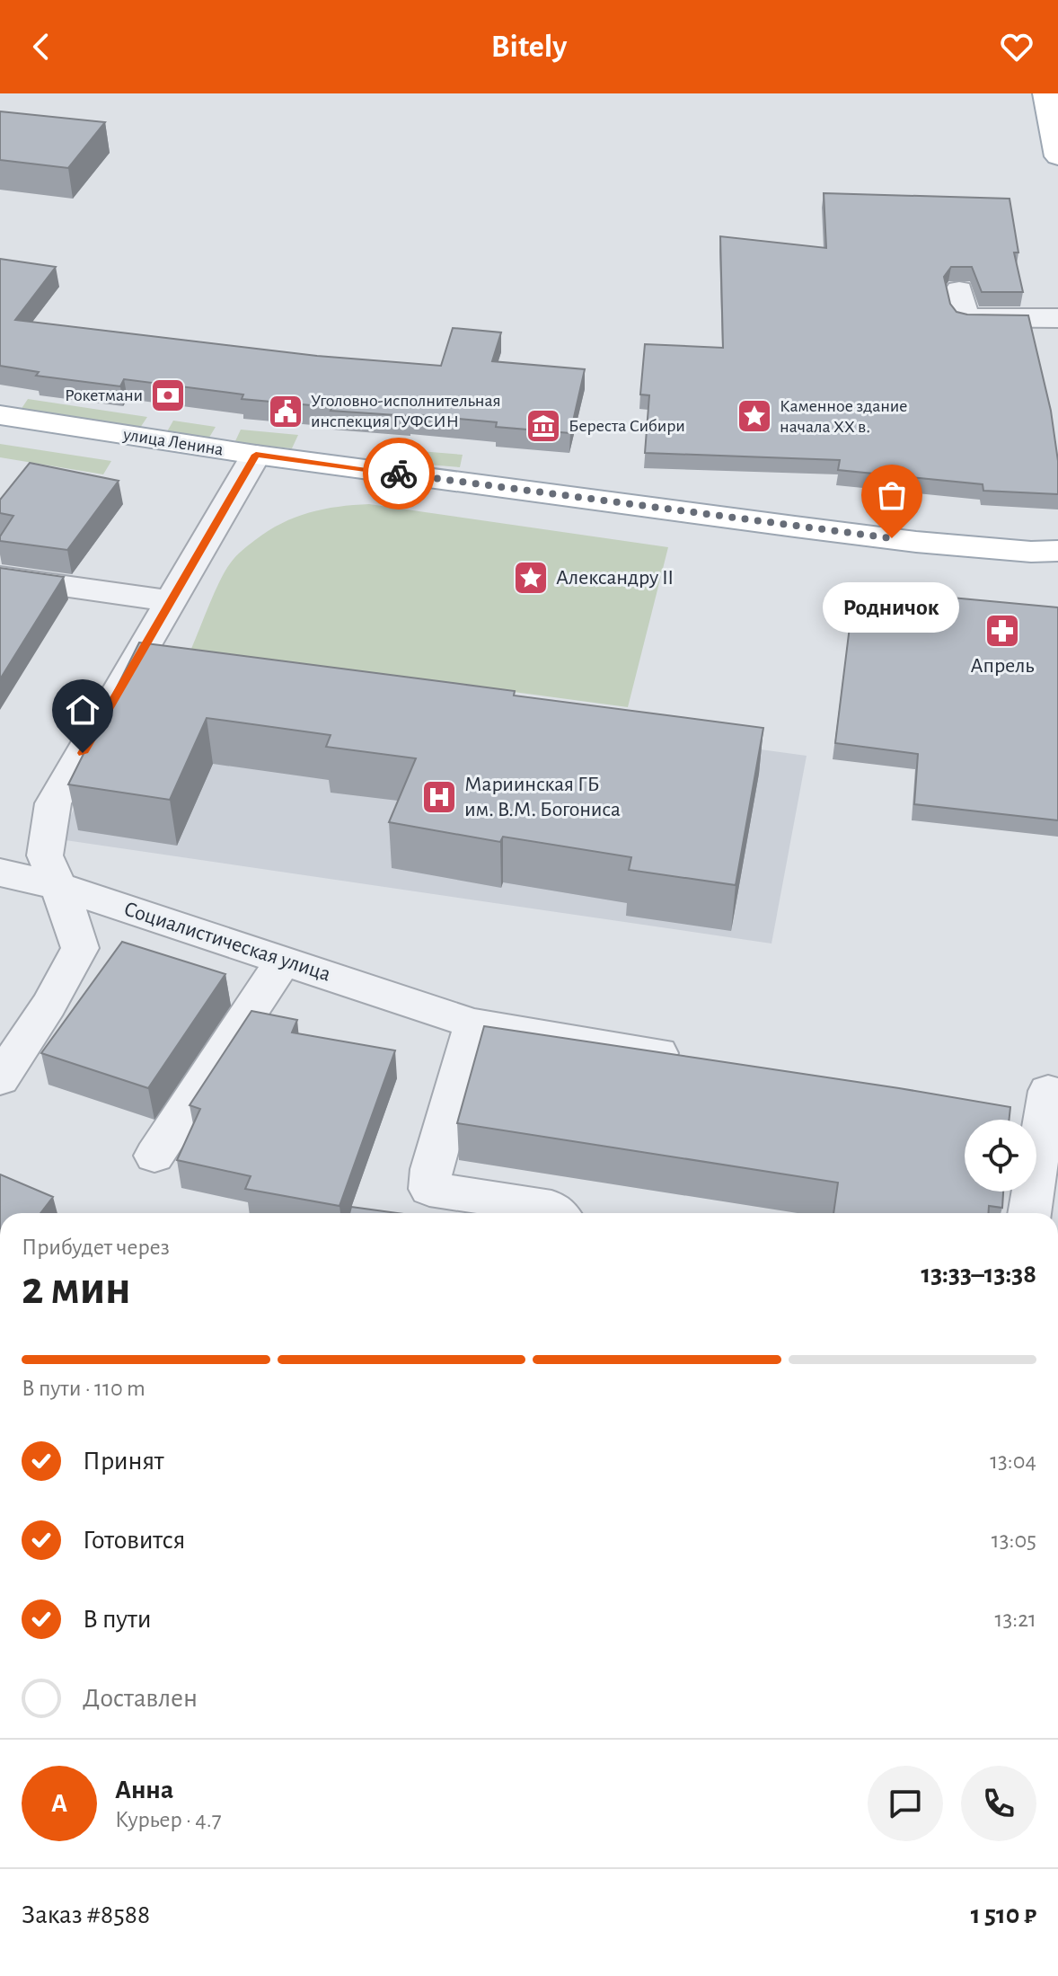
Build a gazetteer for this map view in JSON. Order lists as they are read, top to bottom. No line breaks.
{"streets":{"main road":["улица Ленина"],"street":["Социалистическая улица"]},"places":{"bank":["Рокетмани"],"public building":["Уголовно-исполнительная инспекция ГУФСИН"],"place":["Каменное здание начала XX в.","Александру II"],"museum":["Береста Сибири"],"other":["Родничок"],"pharmacy":["Апрель"],"hospital":["Мариинская ГБ им. В.М. Богониса"]},"page":{"header":"Bitely","bubble":"Родничок","heading":["2 мин","Прибудет через","13:33–13:38"],"panel":["Анна","Курьер · 4.7","Заказ #8588","1 510 ₽"],"bar":"В пути · 110 m","list":[["Принят","13:04"],["Готовится","13:05"],["В пути","13:21"],"Доставлен"],"round":"А"}}
